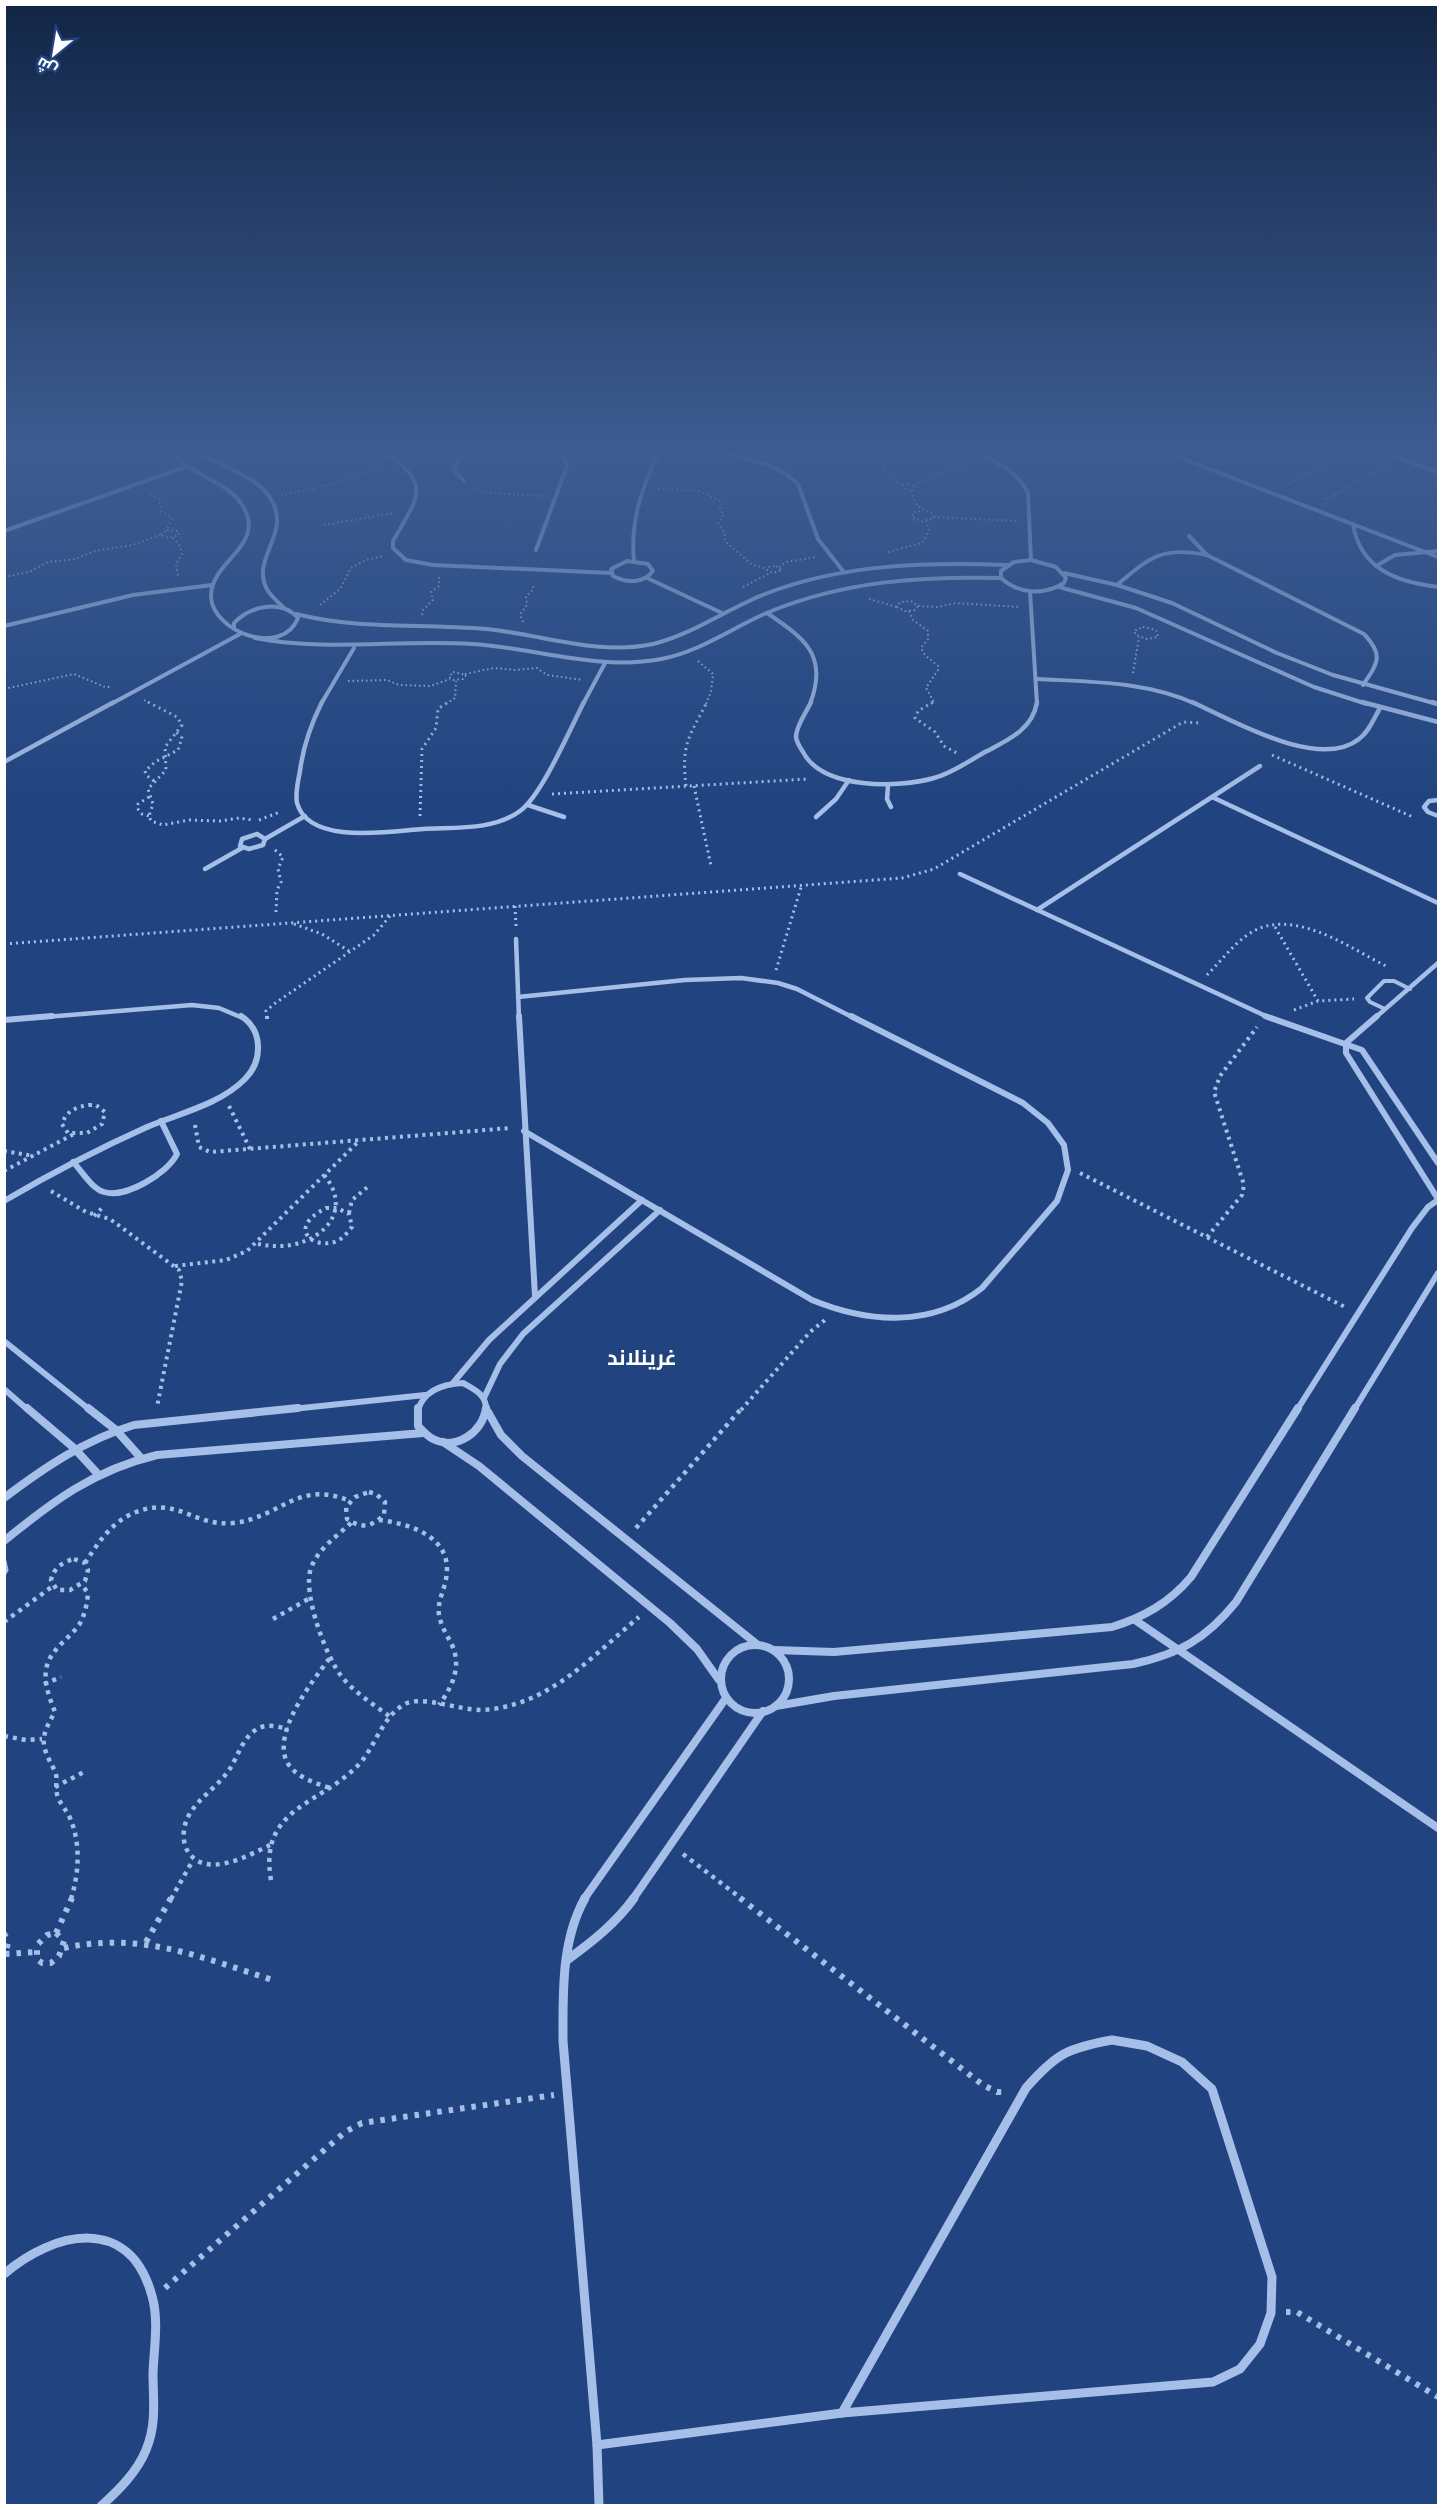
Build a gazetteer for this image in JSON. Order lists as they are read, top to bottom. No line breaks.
{"districts":["غرينلاند"],"north":"bottom left"}
